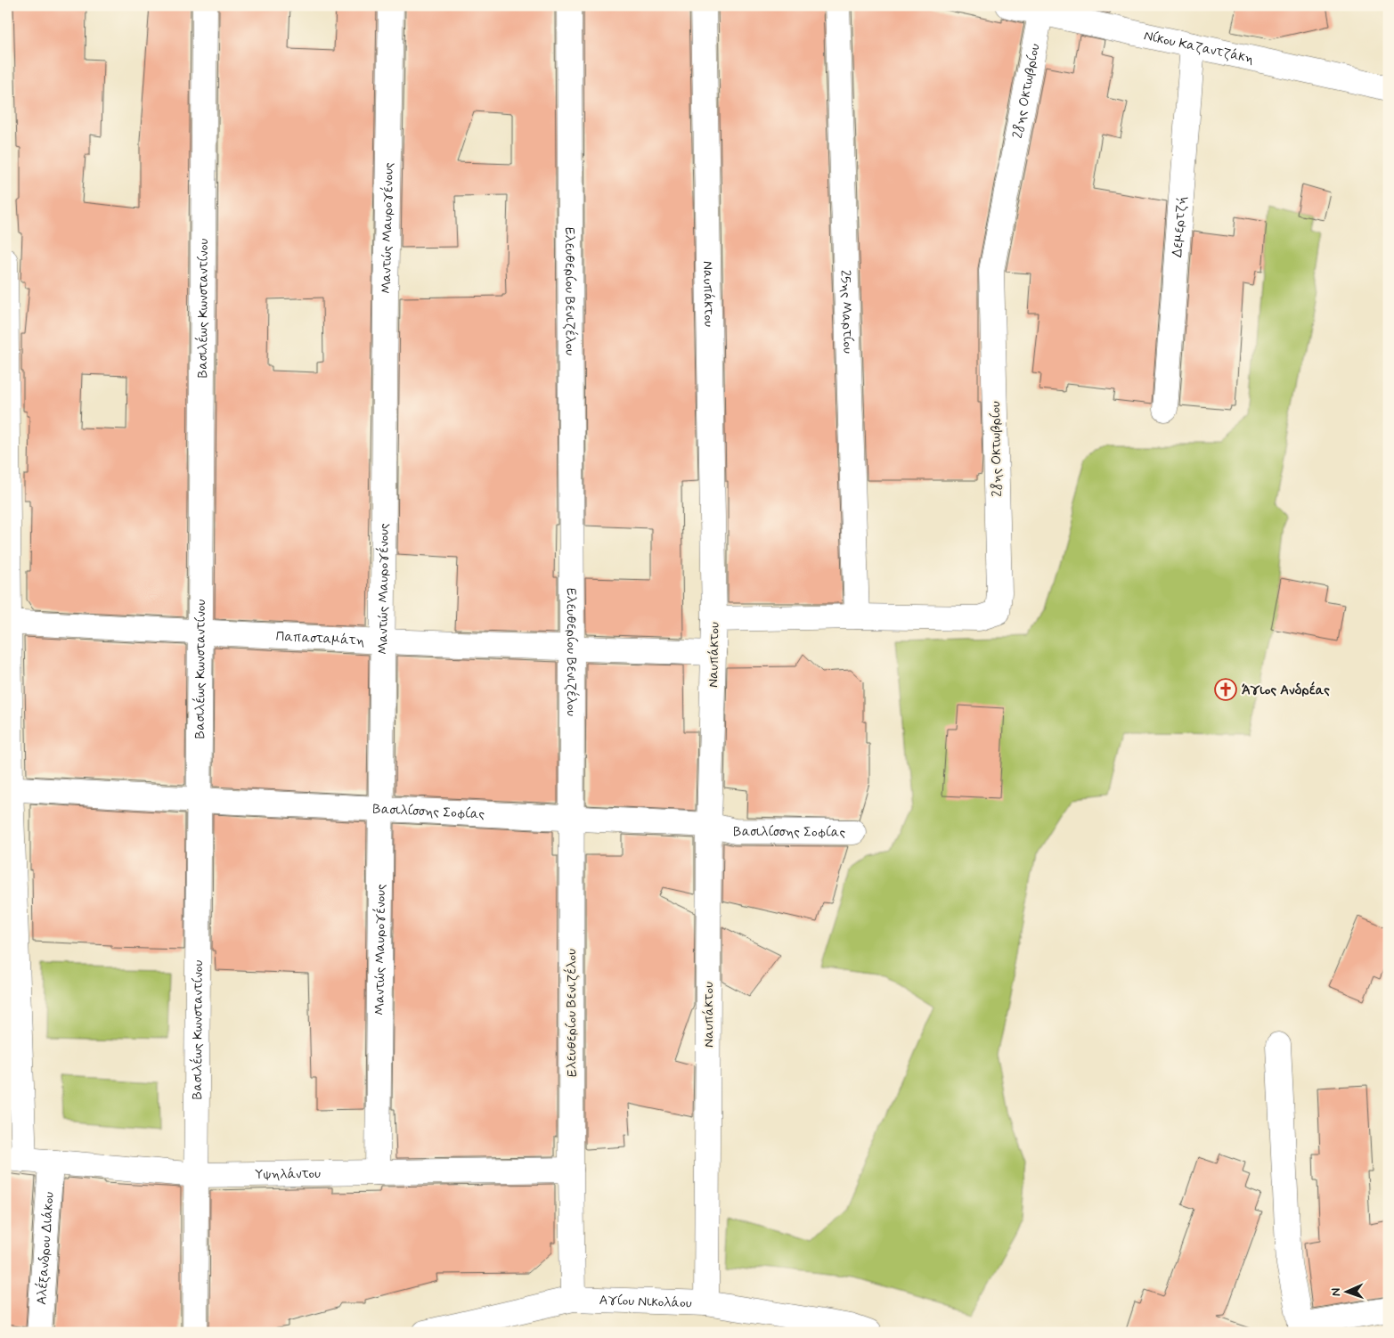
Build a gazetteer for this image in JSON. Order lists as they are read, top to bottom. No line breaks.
{"streets":{"street":["Νίκου Καζαντζάκη","28ης Οκτωβρίου","Δεμερτζή","Μαντώς Μαυρογένους","Ελευθερίου Βενιζέλου","Ναυπάκτου","Βασιλέως Κωνσταντίνου","25ης Μαρτίου","Παπασταμάτη","Βασιλίσσης Σοφίας","Υψηλάντου","Αλέξανδρου Διάκου","Αγίου Νικολάου"]},"crossings":[["Νίκου Καζαντζάκη","28ης Οκτωβρίου"],["Νίκου Καζαντζάκη","Δεμερτζή"],["28ης Οκτωβρίου","Ναυπάκτου"],["28ης Οκτωβρίου","25ης Μαρτίου"],["Μαντώς Μαυρογένους","Παπασταμάτη"],["Μαντώς Μαυρογένους","Βασιλίσσης Σοφίας"],["Μαντώς Μαυρογένους","Υψηλάντου"],["Ελευθερίου Βενιζέλου","Παπασταμάτη"],["Ελευθερίου Βενιζέλου","Βασιλίσσης Σοφίας"],["Ελευθερίου Βενιζέλου","Υψηλάντου"],["Ελευθερίου Βενιζέλου","Αγίου Νικολάου"],["Ναυπάκτου","Παπασταμάτη"],["Ναυπάκτου","Βασιλίσσης Σοφίας"],["Ναυπάκτου","Αγίου Νικολάου"],["Βασιλέως Κωνσταντίνου","Παπασταμάτη"],["Βασιλέως Κωνσταντίνου","Βασιλίσσης Σοφίας"],["Βασιλέως Κωνσταντίνου","Υψηλάντου"],["Υψηλάντου","Αλέξανδρου Διάκου"]],"places":{"church":["Άγιος Ανδρέας"]},"north":"left"}
